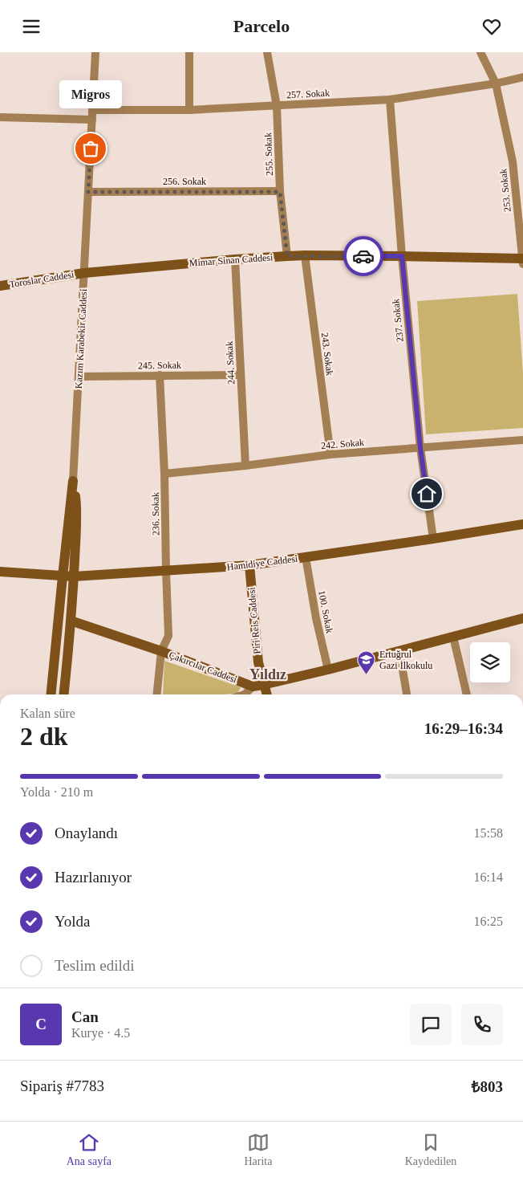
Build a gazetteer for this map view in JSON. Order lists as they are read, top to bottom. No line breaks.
{"streets":{"street":["257. Sokak","255. Sokak","256. Sokak","253. Sokak","Mimar Sinan Caddesi","Toroslar Caddesi","237. Sokak","Kazım Karabekir Caddesi","243. Sokak","244. Sokak","245. Sokak","242. Sokak","236. Sokak","Hamidiye Caddesi","100. Sokak","Piri Reis Caddesi","Çakırcılar Caddesi"]},"crossings":[["257. Sokak","255. Sokak"],["257. Sokak","253. Sokak"],["257. Sokak","237. Sokak"],["257. Sokak","Kazım Karabekir Caddesi"],["255. Sokak","256. Sokak"],["255. Sokak","Mimar Sinan Caddesi"],["256. Sokak","Kazım Karabekir Caddesi"],["253. Sokak","Mimar Sinan Caddesi"],["Mimar Sinan Caddesi","Toroslar Caddesi"],["Mimar Sinan Caddesi","237. Sokak"],["Mimar Sinan Caddesi","Kazım Karabekir Caddesi"],["Mimar Sinan Caddesi","243. Sokak"],["Mimar Sinan Caddesi","244. Sokak"],["Toroslar Caddesi","Kazım Karabekir Caddesi"],["237. Sokak","242. Sokak"],["237. Sokak","Hamidiye Caddesi"],["Kazım Karabekir Caddesi","245. Sokak"],["Kazım Karabekir Caddesi","Hamidiye Caddesi"],["Kazım Karabekir Caddesi","Çakırcılar Caddesi"],["243. Sokak","242. Sokak"],["244. Sokak","245. Sokak"],["244. Sokak","242. Sokak"],["245. Sokak","236. Sokak"],["242. Sokak","236. Sokak"],["236. Sokak","Hamidiye Caddesi"],["236. Sokak","Çakırcılar Caddesi"],["Hamidiye Caddesi","100. Sokak"],["Hamidiye Caddesi","Piri Reis Caddesi"],["100. Sokak","Çakırcılar Caddesi"],["Piri Reis Caddesi","Çakırcılar Caddesi"]],"districts":["Yıldız"],"places":{"other":["Migros"],"school or university":["Ertuğrul Gazi İlkokulu"]},"page":{"header":"Parcelo","bubble":"Migros","heading":["2 dk","Kalan süre","16:29–16:34"],"panel":["Can","Kurye · 4.5","Sipariş #7783","₺803"],"bar":"Yolda · 210 m","list":[["Onaylandı","15:58"],["Hazırlanıyor","16:14"],["Yolda","16:25"],"Teslim edildi"],"round":"C","tabs":["Ana sayfa","Harita","Kaydedilen"]}}
